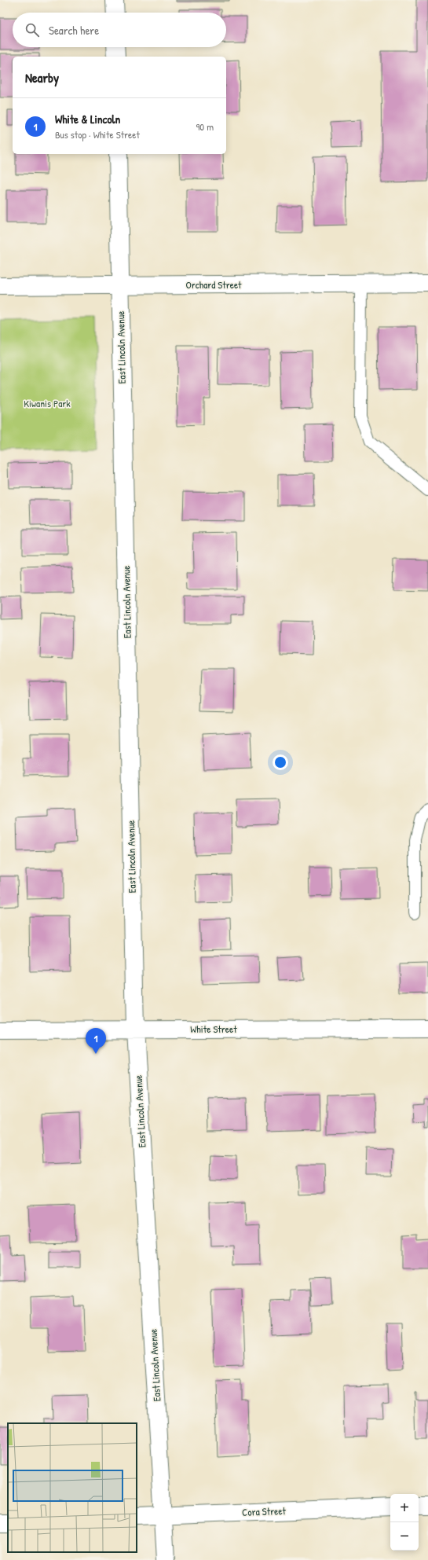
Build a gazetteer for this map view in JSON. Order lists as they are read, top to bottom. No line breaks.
{"streets":{"street":["Orchard Street","East Lincoln Avenue","White Street","Cora Street"]},"crossings":[["Orchard Street","East Lincoln Avenue"],["East Lincoln Avenue","White Street"],["East Lincoln Avenue","Cora Street"]],"parks":["Kiwanis Park"],"page":{"search":"Search here","heading":"Nearby","list":[{"mark":"1","name":"White & Lincoln","note":"Bus stop · White Street","value":"90 m"}],"pins":"1","map_buttons":["+","−"]}}
